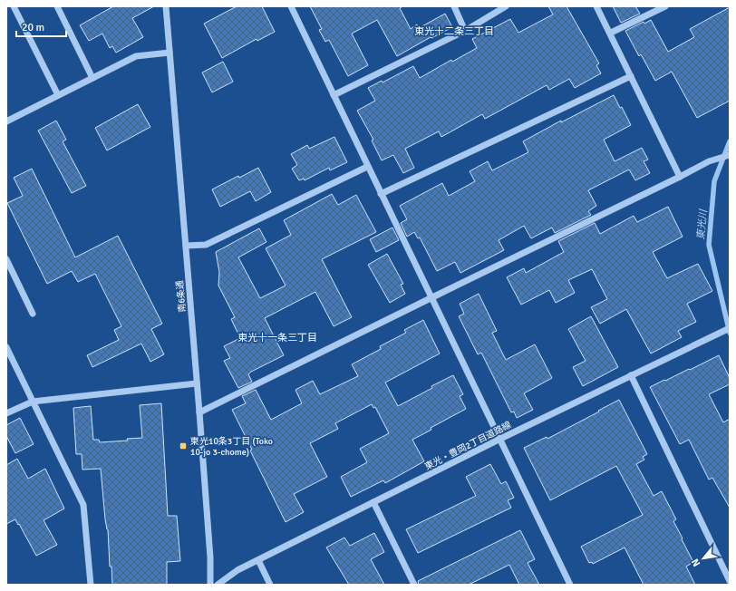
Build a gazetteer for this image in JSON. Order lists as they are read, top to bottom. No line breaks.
{"streets":{"street":["南6条通","東光・豊岡2丁目道路線"]},"districts":["東光十二条三丁目","東光十一条三丁目"],"water":["東光川"],"places":{"transit":["東光10条3丁目 (Toko 10-jo 3-chome)"]},"scale_bar":"20 m","north":"bottom left"}
